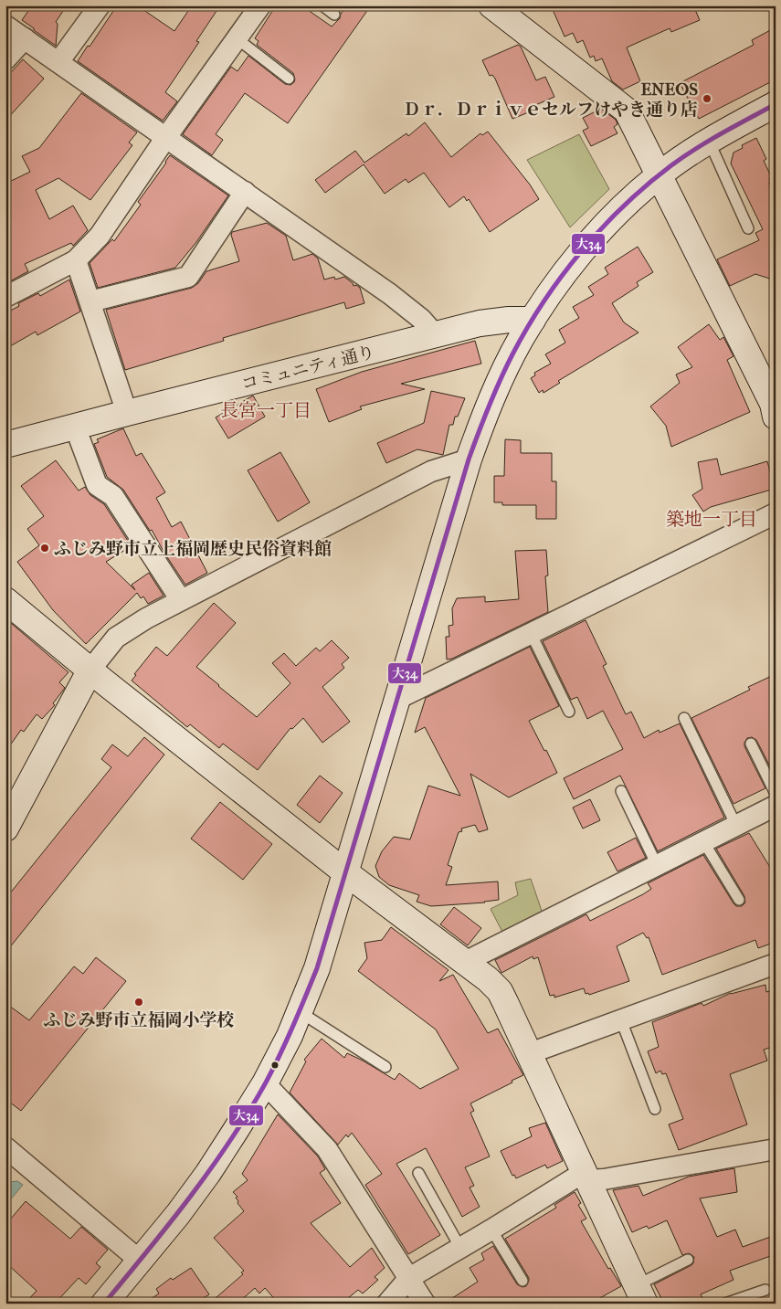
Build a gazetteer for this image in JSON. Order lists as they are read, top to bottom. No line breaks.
{"streets":{"street":["コミュニティ通り"]},"districts":["長宮一丁目","築地一丁目"],"places":["ENEOS Ｄｒ．Ｄｒｉｖｅセルフけやき通り店","ふじみ野市立上福岡歴史民俗資料館","ふじみ野市立福岡小学校"],"lines":["transit line 大34"]}
